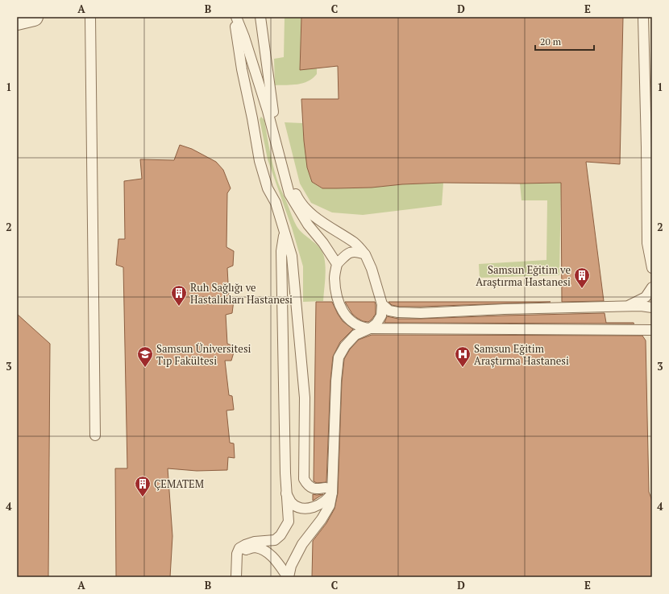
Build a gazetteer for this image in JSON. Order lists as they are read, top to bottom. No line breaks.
{"places":{"building":["Samsun Eğitim ve Araştırma Hastanesi","Ruh Sağlığı ve Hastalıkları Hastanesi","ÇEMATEM"],"school or university":["Samsun Üniversitesi Tıp Fakültesi"],"hospital":["Samsun Eğitim Araştırma Hastanesi"]},"scale_bar":"20 m","grid":{"columns":["A","B","C","D","E"],"rows":["1","2","3","4"]}}
